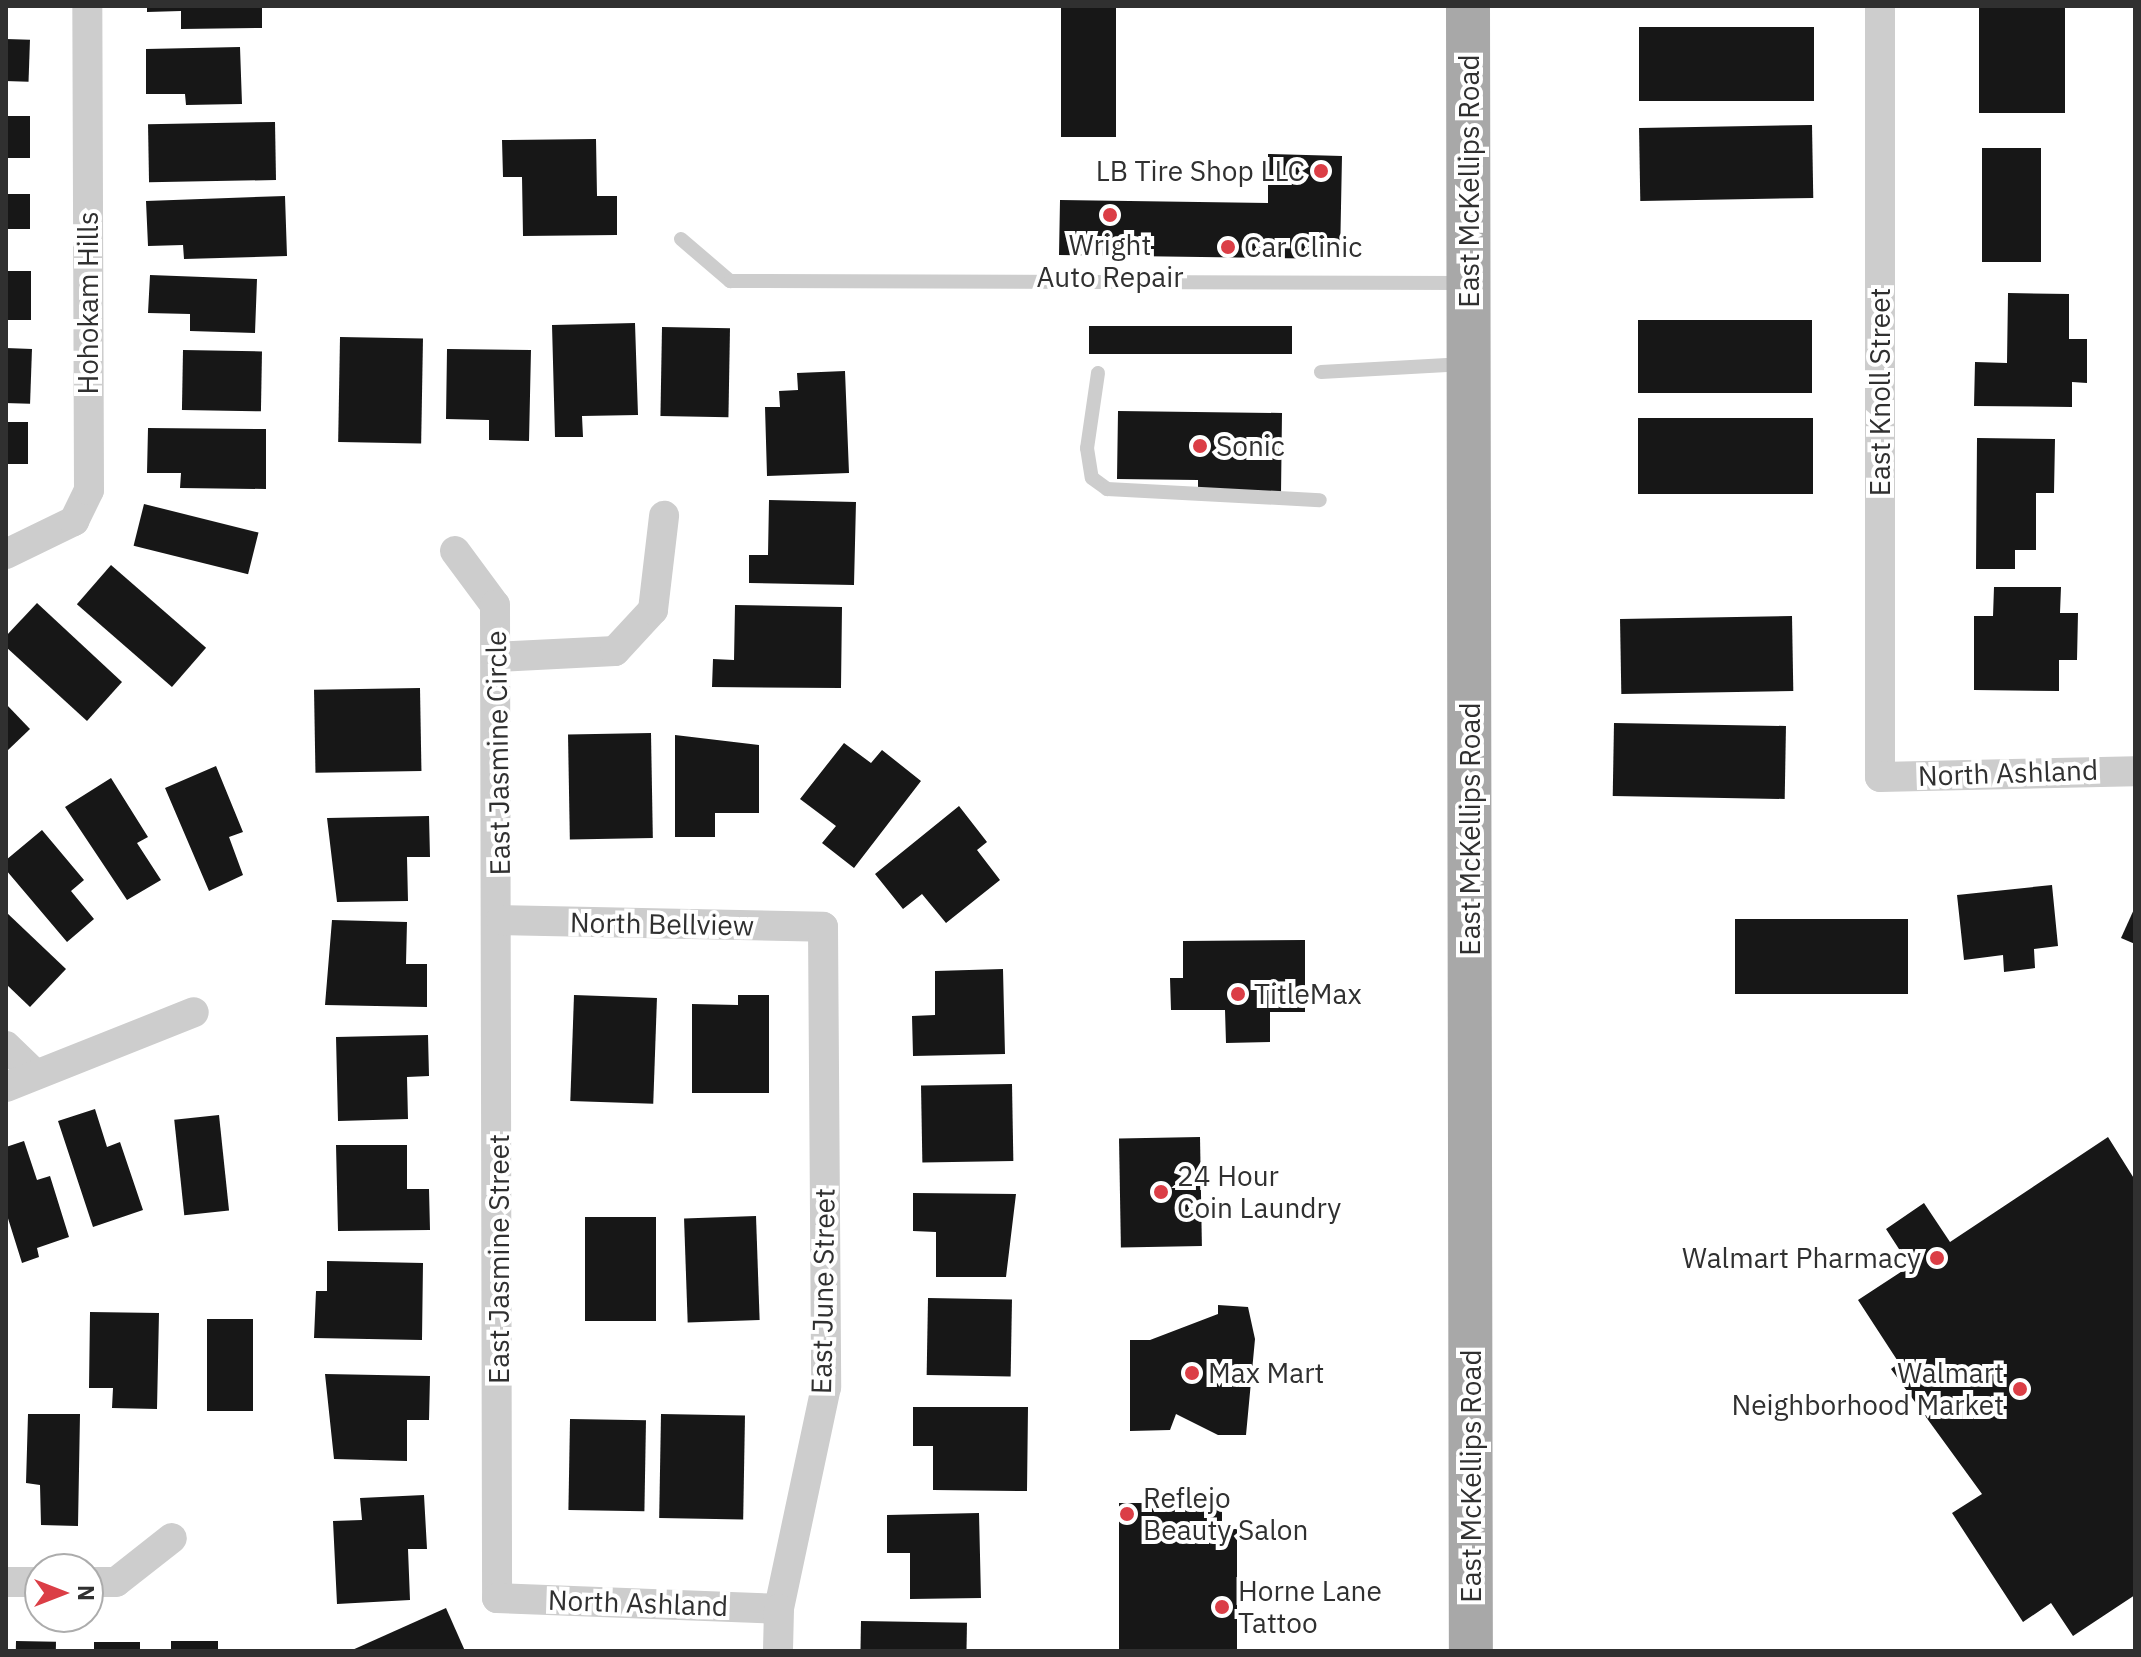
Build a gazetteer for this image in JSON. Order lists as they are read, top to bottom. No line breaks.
{"streets":{"main road":["East McKellips Road"],"street":["Hohokam Hills","East Knoll Street","East Jasmine Circle","North Ashland","North Bellview","East Jasmine Street","East June Street"]},"crossings":[["East Knoll Street","North Ashland"],["East Jasmine Circle","North Bellview"],["East Jasmine Circle","East Jasmine Street"],["North Ashland","East Jasmine Street"],["North Ashland","East June Street"],["North Bellview","East Jasmine Street"],["North Bellview","East June Street"]],"places":["LB Tire Shop LLC","Wright Auto Repair","Car Clinic","Sonic","TitleMax","24 Hour Coin Laundry","Walmart Pharmacy","Max Mart","Walmart Neighborhood Market","Reflejo Beauty Salon","Horne Lane Tattoo"],"north":"right"}
